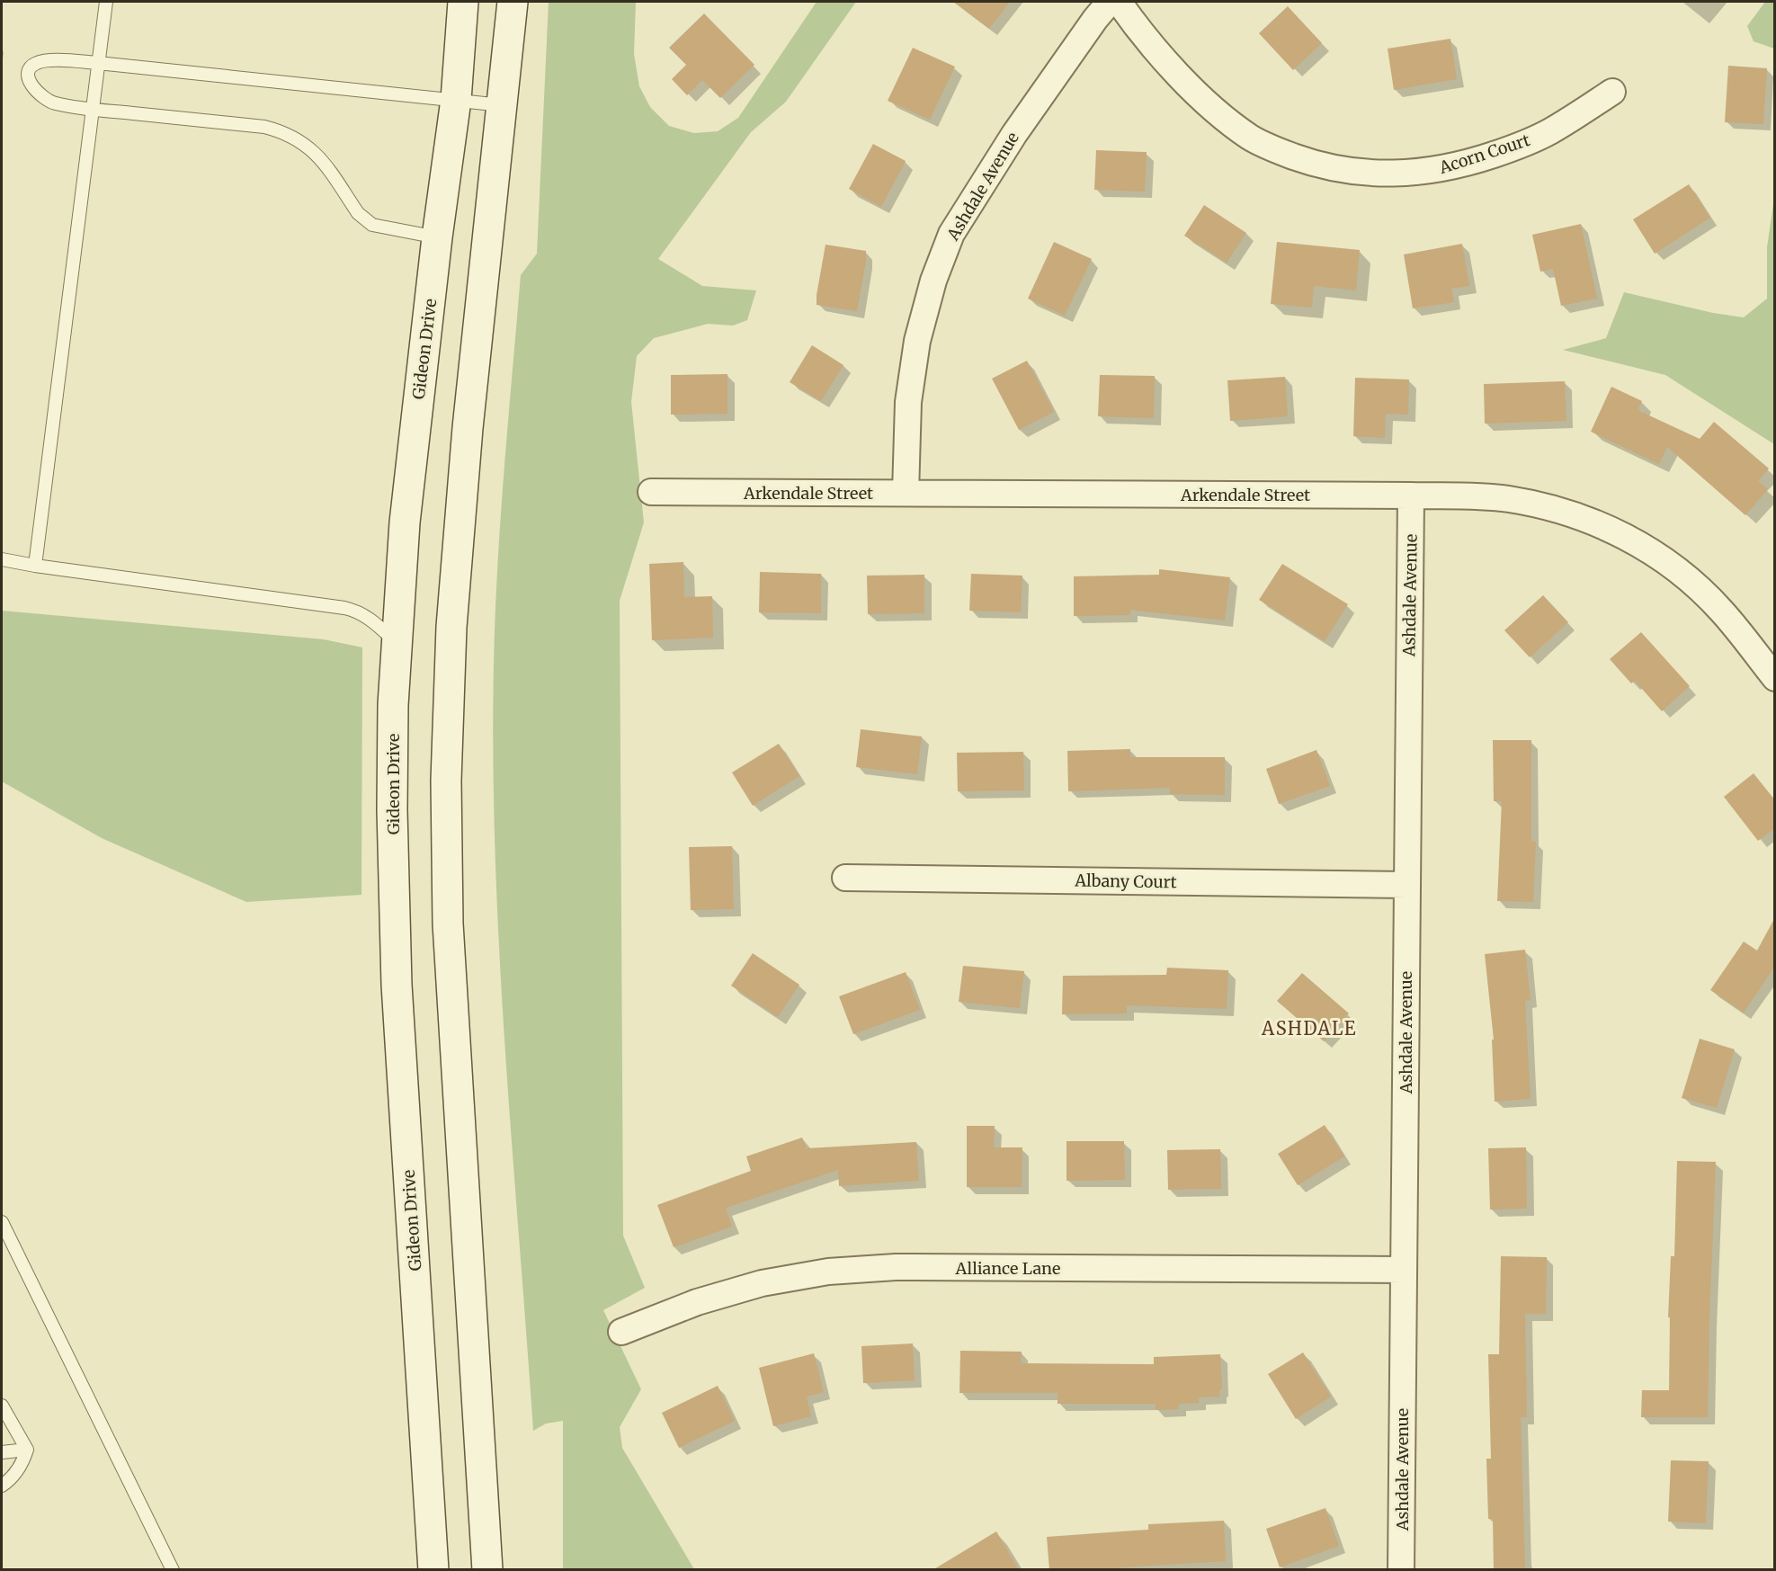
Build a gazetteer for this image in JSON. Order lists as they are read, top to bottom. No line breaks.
{"streets":{"main road":["Gideon Drive"],"street":["Acorn Court","Ashdale Avenue","Arkendale Street","Albany Court","Alliance Lane"]},"crossings":[["Ashdale Avenue","Arkendale Street"],["Ashdale Avenue","Albany Court"],["Ashdale Avenue","Alliance Lane"]],"districts":["ASHDALE"]}
